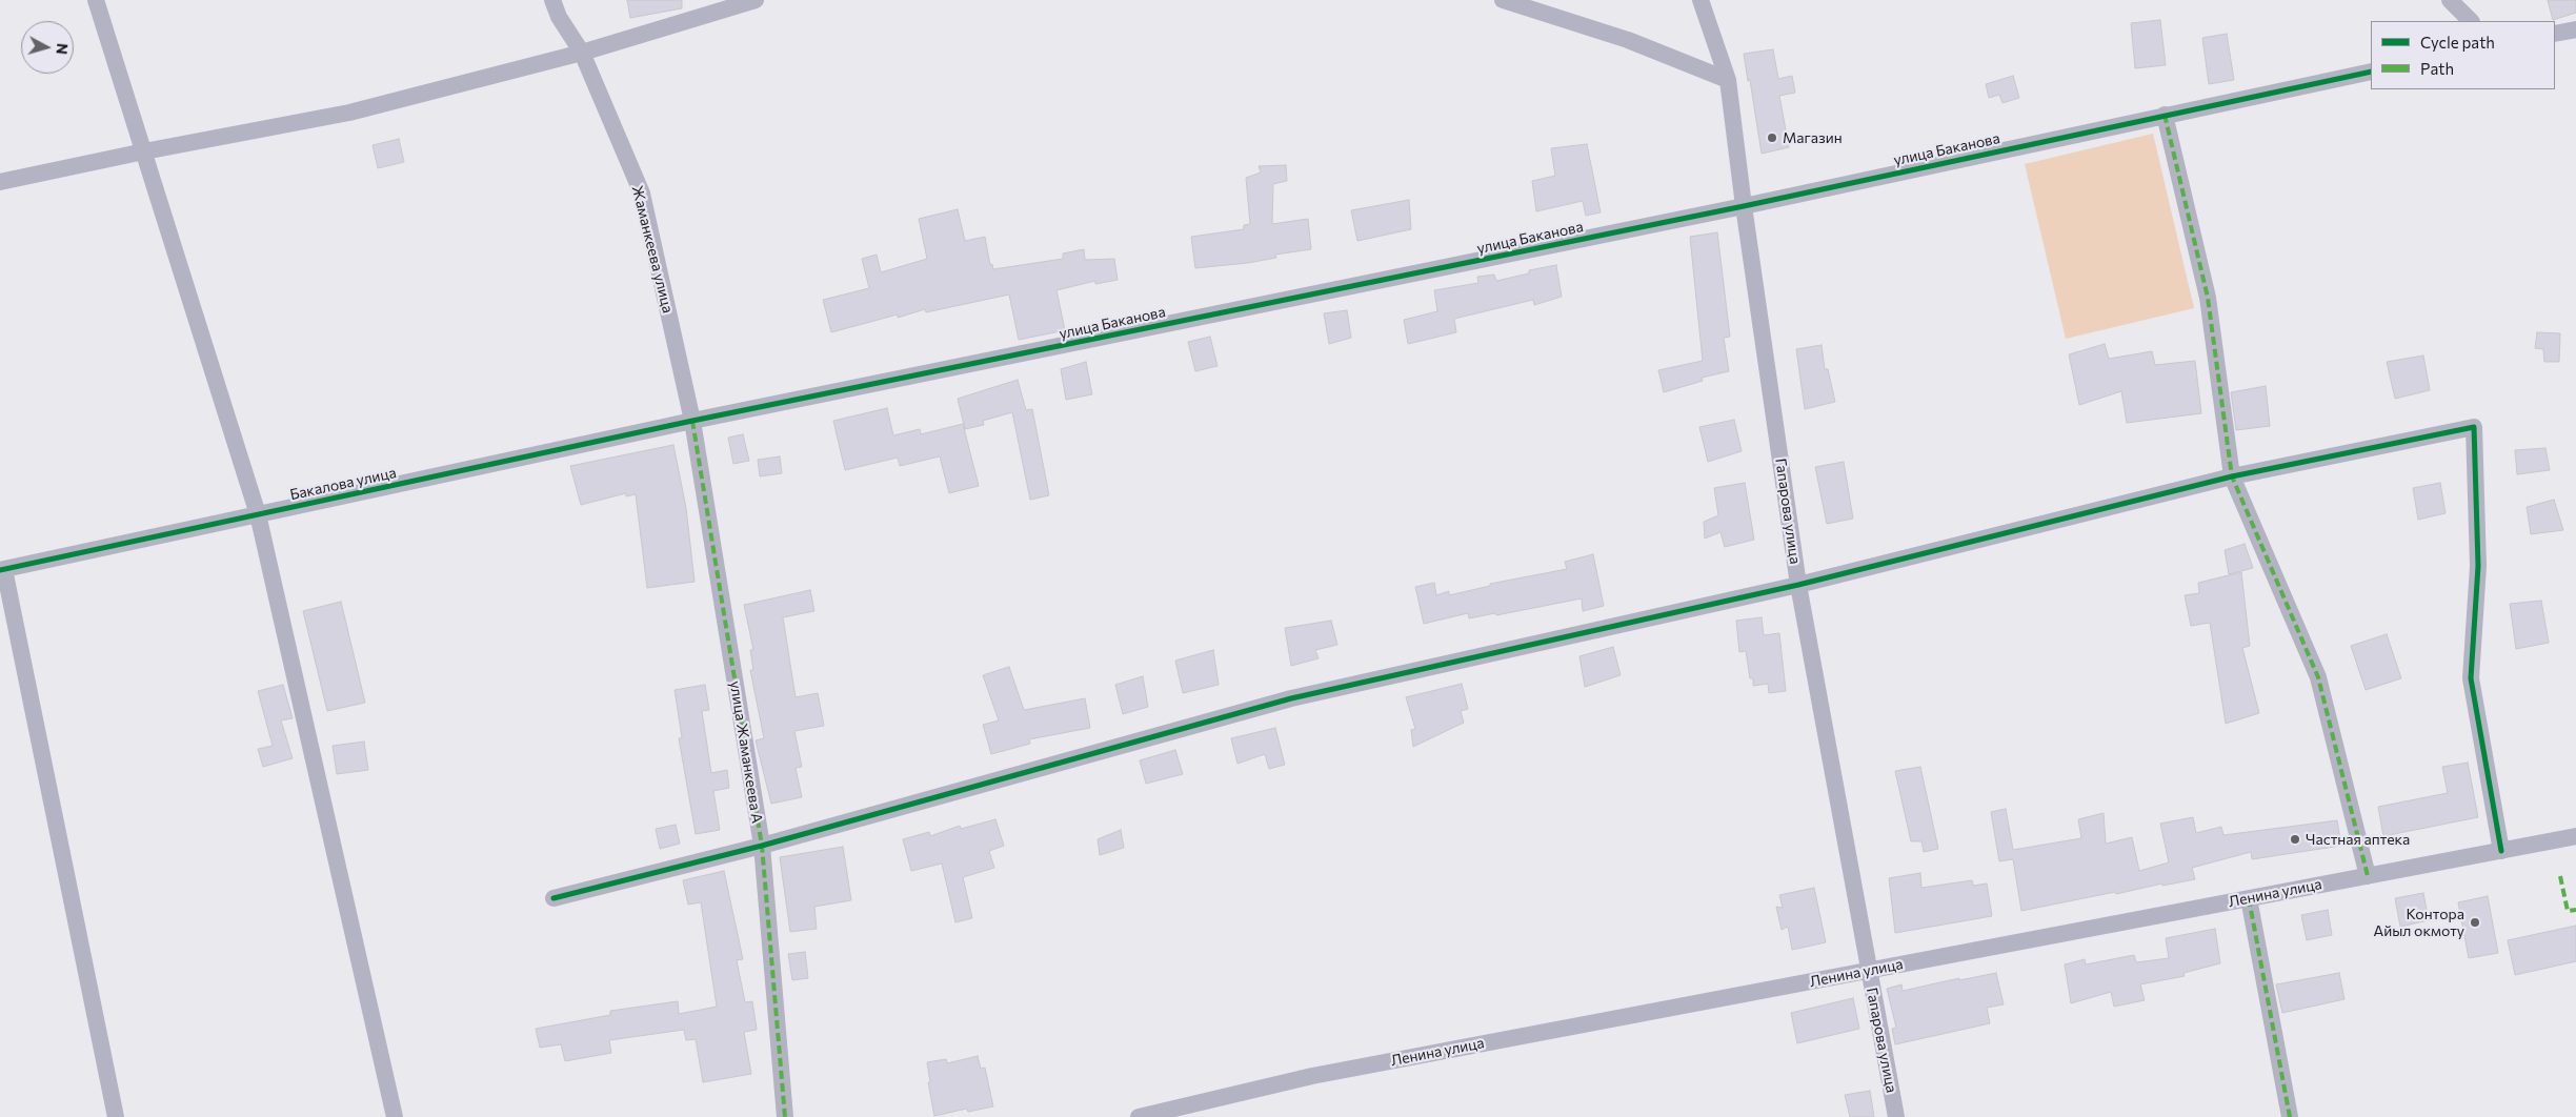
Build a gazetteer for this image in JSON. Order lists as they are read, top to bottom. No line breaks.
{"streets":{"street":["улица Баканова","Жаманкеева улица","Бакалова улица","Гапарова улица","улица Жаманкеева А","Ленина улица"]},"crossings":[["улица Баканова","Жаманкеева улица"],["улица Баканова","Бакалова улица"],["улица Баканова","Гапарова улица"],["улица Баканова","улица Жаманкеева А"],["Жаманкеева улица","Бакалова улица"],["Жаманкеева улица","улица Жаманкеева А"],["Бакалова улица","улица Жаманкеева А"],["Гапарова улица","Ленина улица"]],"places":["Магазин","Частная аптека","Контора Айыл окмоту"],"legend":["Cycle path","Path"],"north":"right"}
